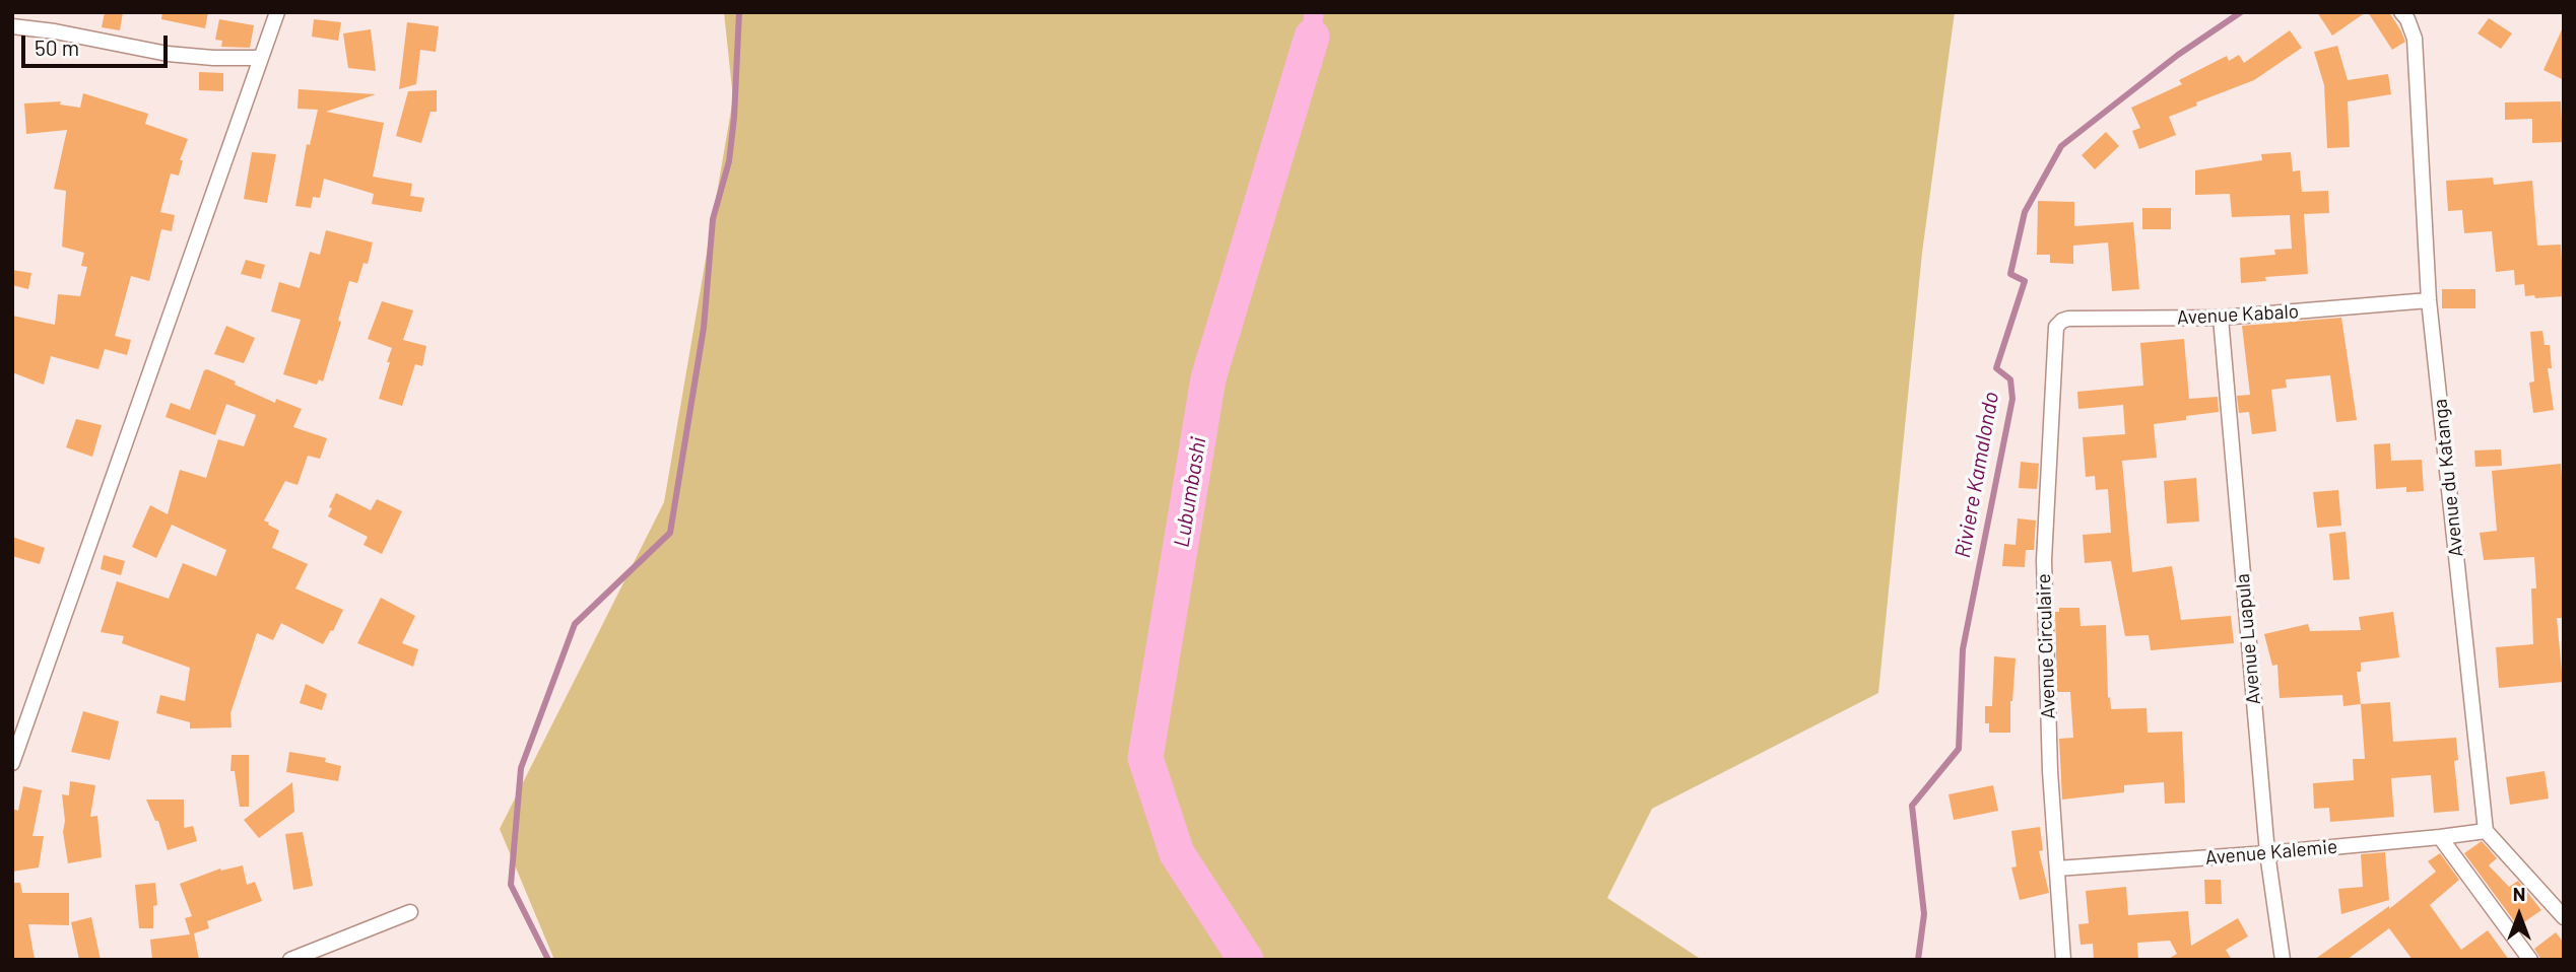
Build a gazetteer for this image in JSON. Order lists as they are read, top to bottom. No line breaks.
{"streets":{"street":["Avenue Kabalo","Avenue du Katanga","Avenue Luapula","Avenue Circulaire","Avenue Kalemie"]},"crossings":[["Avenue Kabalo","Avenue du Katanga"],["Avenue Kabalo","Avenue Luapula"],["Avenue Kabalo","Avenue Circulaire"],["Avenue du Katanga","Avenue Kalemie"],["Avenue Luapula","Avenue Kalemie"],["Avenue Circulaire","Avenue Kalemie"]],"water":["Riviere Kamalondo","Lubumbashi"],"scale_bar":"50 m","north":"top"}
